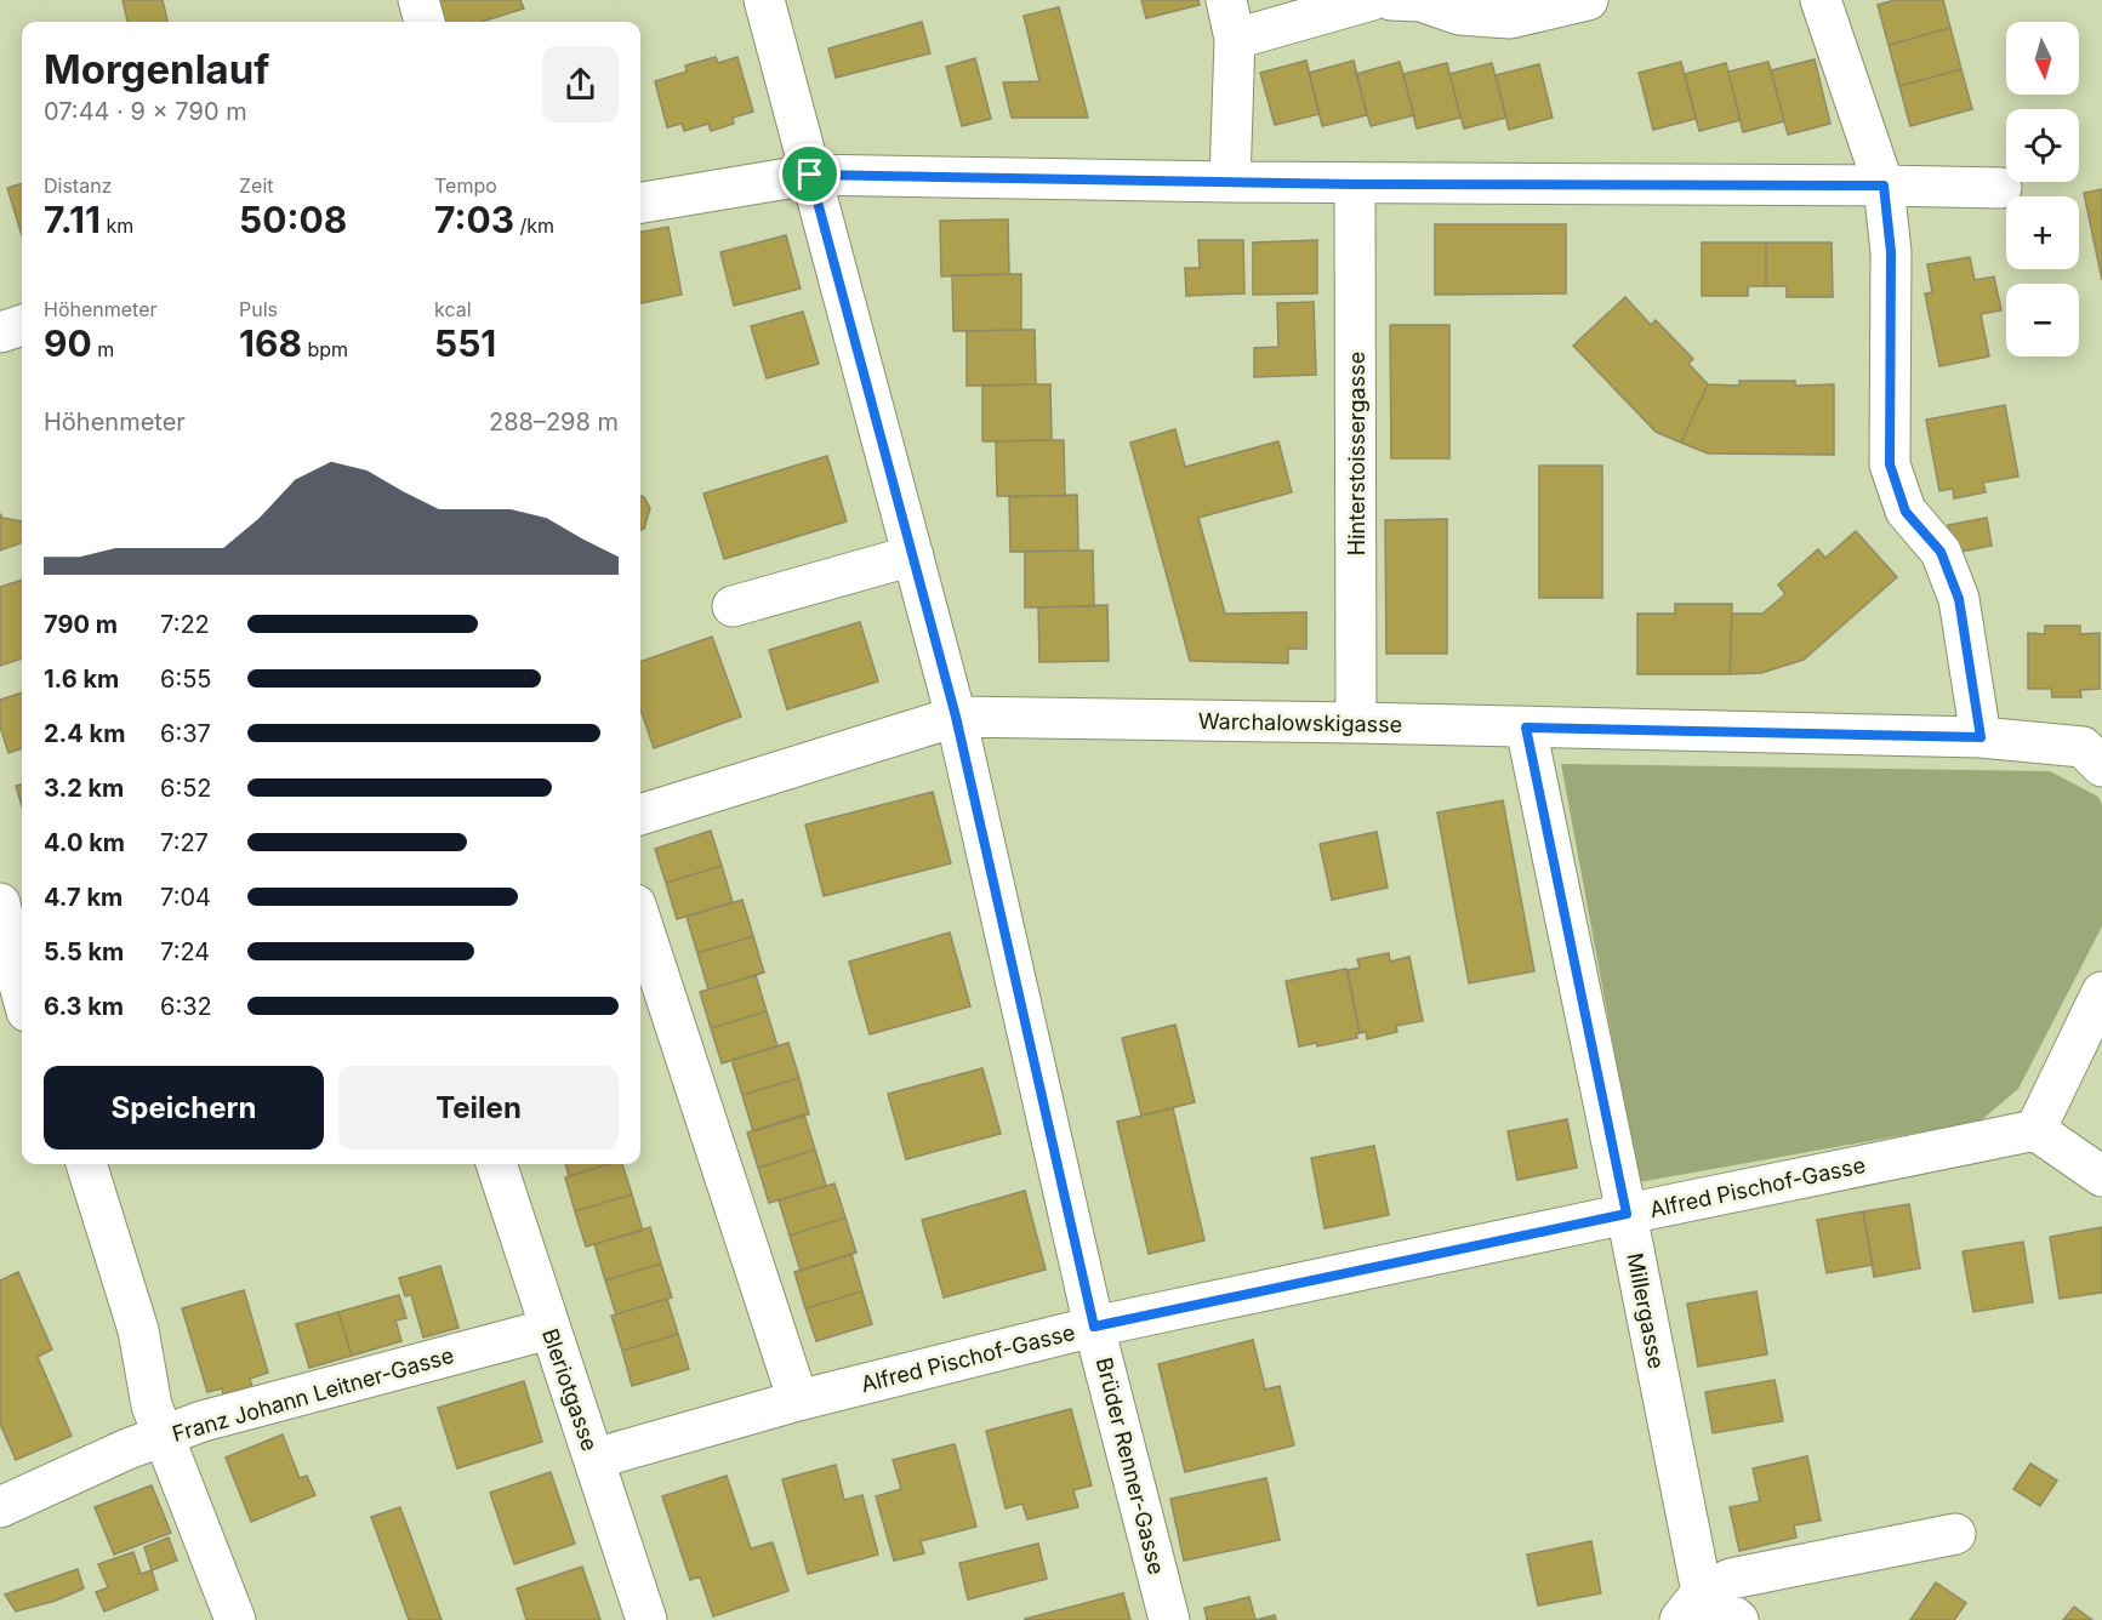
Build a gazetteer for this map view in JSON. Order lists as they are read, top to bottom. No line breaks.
{"streets":{"street":["Hinterstoissergasse","Warchalowskigasse","Alfred Pischof-Gasse","Millergasse","Bleriotgasse","Franz Johann Leitner-Gasse","Brüder Renner-Gasse"]},"crossings":[["Hinterstoissergasse","Warchalowskigasse"],["Warchalowskigasse","Millergasse"],["Warchalowskigasse","Brüder Renner-Gasse"],["Alfred Pischof-Gasse","Millergasse"],["Alfred Pischof-Gasse","Bleriotgasse"],["Alfred Pischof-Gasse","Brüder Renner-Gasse"],["Bleriotgasse","Franz Johann Leitner-Gasse"]],"north":"bottom","page":{"map_buttons":["+","−"],"heading":["Morgenlauf","07:44 · 9 × 790 m"],"stats":[["Distanz","7.11 km"],["Zeit","50:08"],["Tempo","7:03 /km"],["Höhenmeter","90 m"],["Puls","168 bpm"],["kcal","551"]],"chart":["Höhenmeter","288–298 m"],"list":[{"name":"790 m","note":"7:22"},{"name":"1.6 km","note":"6:55"},{"name":"2.4 km","note":"6:37"},{"name":"3.2 km","note":"6:52"},{"name":"4.0 km","note":"7:27"},{"name":"4.7 km","note":"7:04"},{"name":"5.5 km","note":"7:24"},{"name":"6.3 km","note":"6:32"}],"buttons":["Speichern","Teilen"]}}
